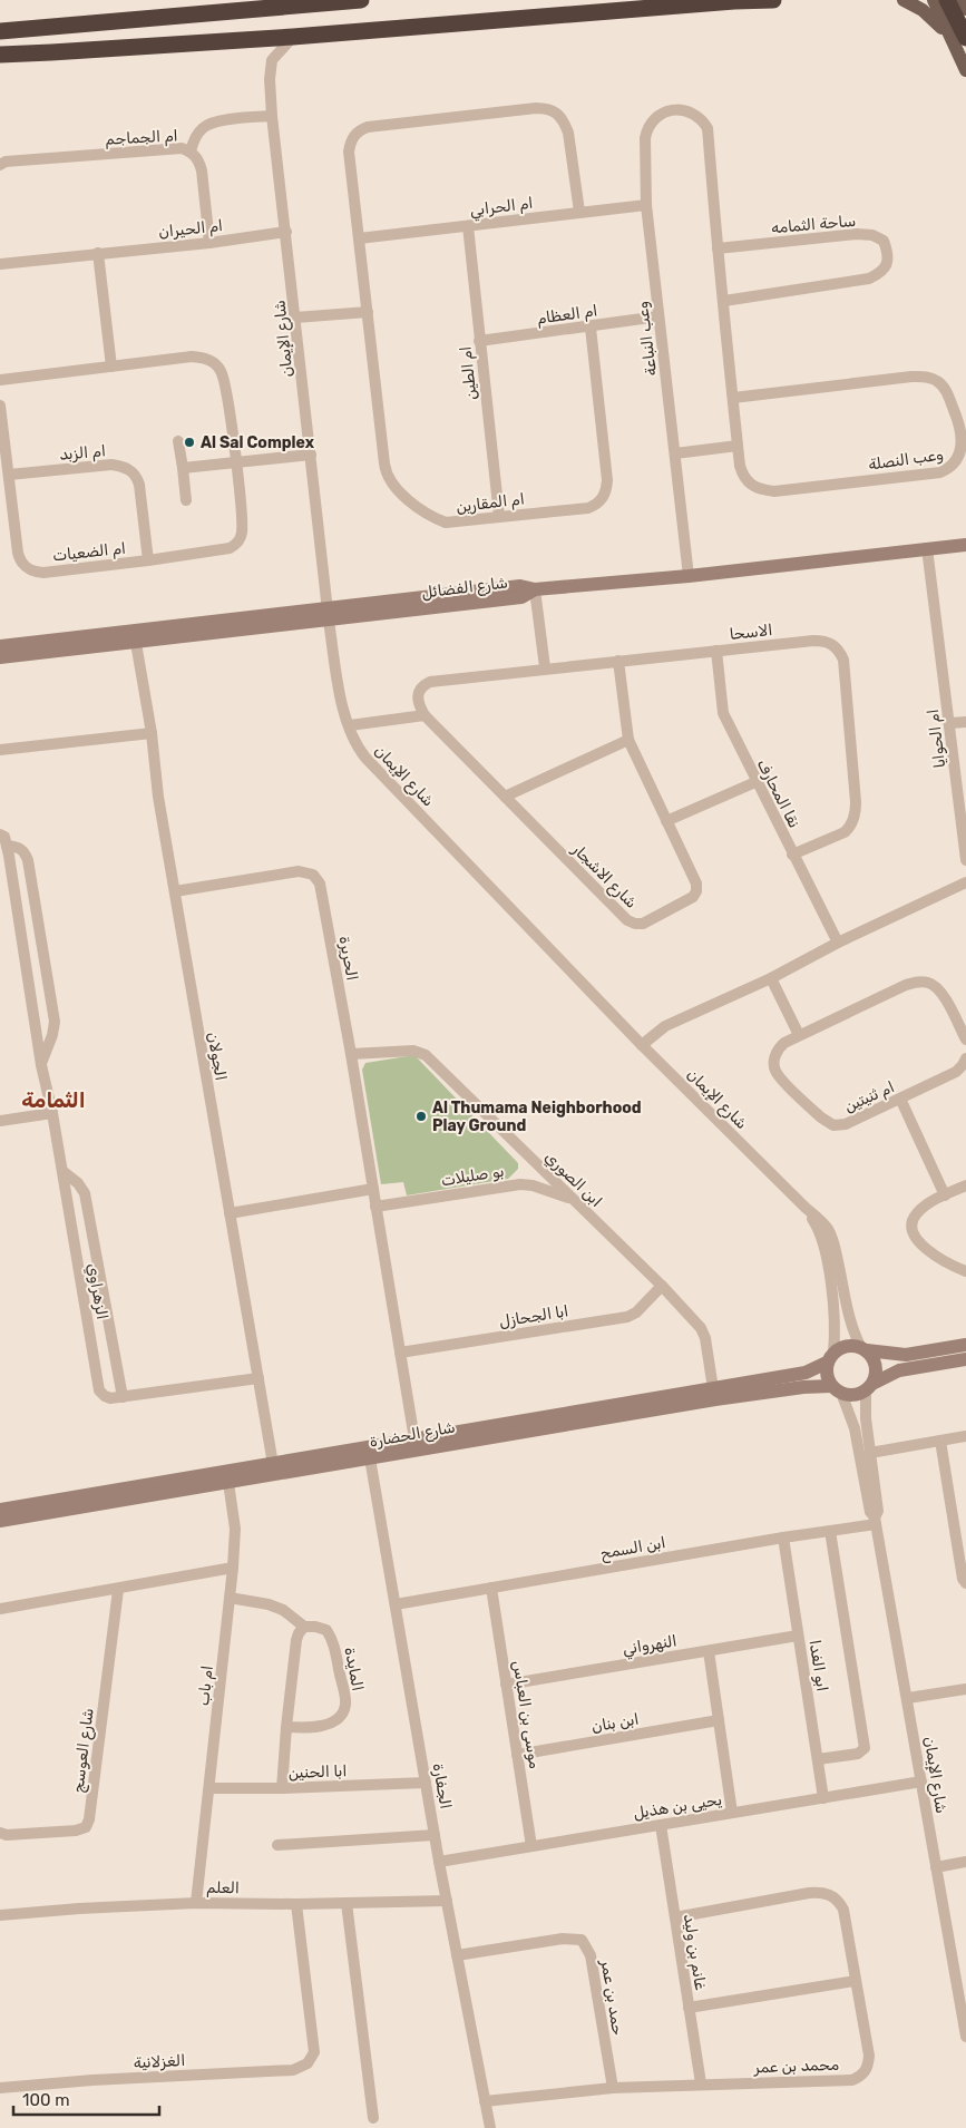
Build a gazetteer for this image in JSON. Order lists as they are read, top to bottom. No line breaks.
{"streets":{"street":["ام الجماجم","ام الحرابي","ساحة الثمامه","ام الحيران","ام العظام","شارع الإيمان","وعب النباعة","ام الطين","ام الزبد","وعب النصلة","ام المقارين","ام الضعيات","شارع الفضائل","الاسحا","ام الحوايا","نقا المحارف","شارع الاشجار","الحريرة","الجولان","ام ثنيتين","بو صليلات","ابن الصوري","الزهراوي","ابا الجحازل","شارع الحضارة","ابن السمح","النهرواني","ابو الفدا","المايدة","ام باب","موسى بن العباس","ابن بنان","شارع العوسج","ابا الحنين","الجفارة","يحيى بن هذيل","العلم","غانم بن وليد","حمد بن عمر","الغزلانية","محمد بن عمر"]},"crossings":[["ام الجماجم","ام الحيران"],["ام الحرابي","وعب النباعة"],["ام الحرابي","ام الطين"],["ام الحرابي","ام المقارين"],["ساحة الثمامه","وعب النصلة"],["ام الحيران","شارع الإيمان"],["ام العظام","وعب النباعة"],["ام العظام","ام الطين"],["ام العظام","ام المقارين"],["شارع الإيمان","شارع الفضائل"],["شارع الإيمان","شارع الحضارة"],["شارع الإيمان","ابن السمح"],["شارع الإيمان","يحيى بن هذيل"],["وعب النباعة","وعب النصلة"],["وعب النباعة","شارع الفضائل"],["ام الطين","ام المقارين"],["ام الزبد","ام الضعيات"],["شارع الفضائل","ام الحوايا"],["الاسحا","نقا المحارف"],["الاسحا","شارع الاشجار"],["الحريرة","الجولان"],["الحريرة","بو صليلات"],["الحريرة","ابن الصوري"],["الحريرة","ابا الجحازل"],["الحريرة","شارع الحضارة"],["الجولان","الزهراوي"],["الجولان","شارع الحضارة"],["بو صليلات","ابن الصوري"],["ابن الصوري","ابا الجحازل"],["ابن الصوري","شارع الحضارة"],["شارع الحضارة","ام باب"],["شارع الحضارة","الجفارة"],["ابن السمح","ابو الفدا"],["ابن السمح","موسى بن العباس"],["ابن السمح","الجفارة"],["النهرواني","ابو الفدا"],["النهرواني","موسى بن العباس"],["ابو الفدا","يحيى بن هذيل"],["ام باب","ابا الحنين"],["ام باب","العلم"],["موسى بن العباس","ابن بنان"],["موسى بن العباس","يحيى بن هذيل"],["ابا الحنين","الجفارة"],["الجفارة","يحيى بن هذيل"],["الجفارة","العلم"],["الجفارة","حمد بن عمر"],["الجفارة","محمد بن عمر"],["يحيى بن هذيل","غانم بن وليد"],["العلم","الغزلانية"],["غانم بن وليد","محمد بن عمر"],["حمد بن عمر","محمد بن عمر"]],"districts":["الثمامة"],"places":["Al Sal Complex","Al Thumama Neighborhood Play Ground"],"scale_bar":"100 m"}
